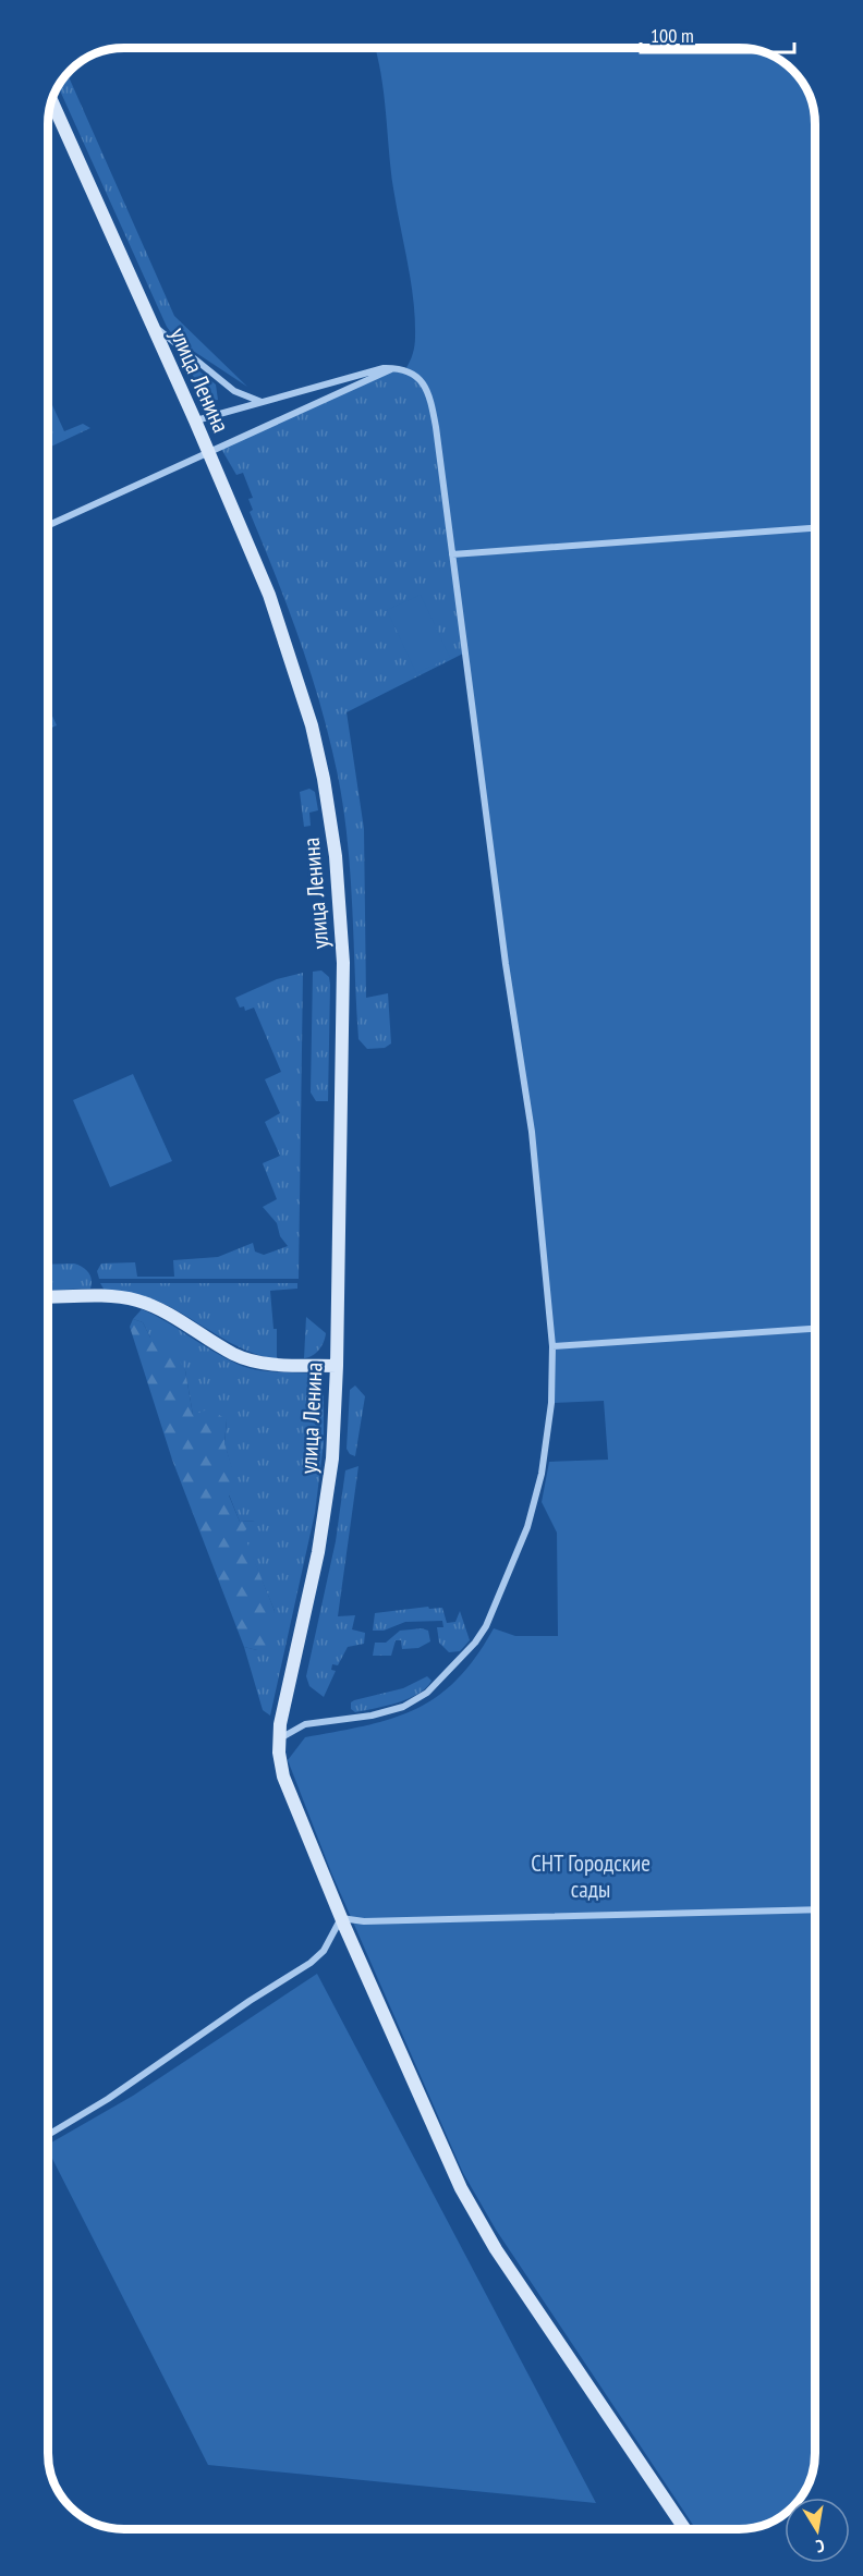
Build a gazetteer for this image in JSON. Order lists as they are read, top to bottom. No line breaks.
{"streets":{"main road":["улица Ленина"]},"parks":["СНТ Городские сады"],"scale_bar":"100 m","north":"bottom"}
